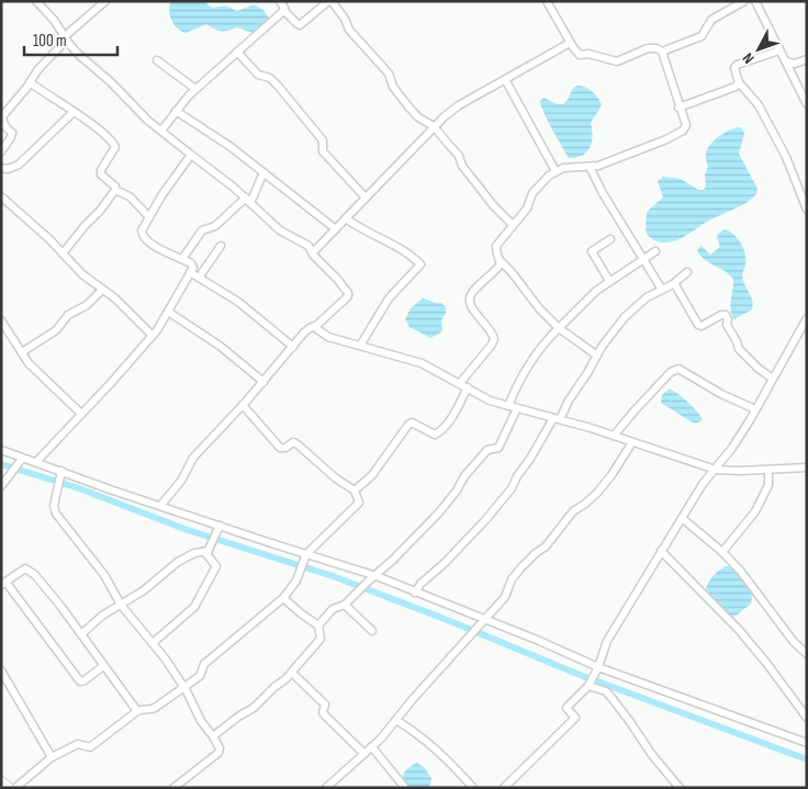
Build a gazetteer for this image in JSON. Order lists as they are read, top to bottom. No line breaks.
{"scale_bar":"100 m","north":"bottom left"}
